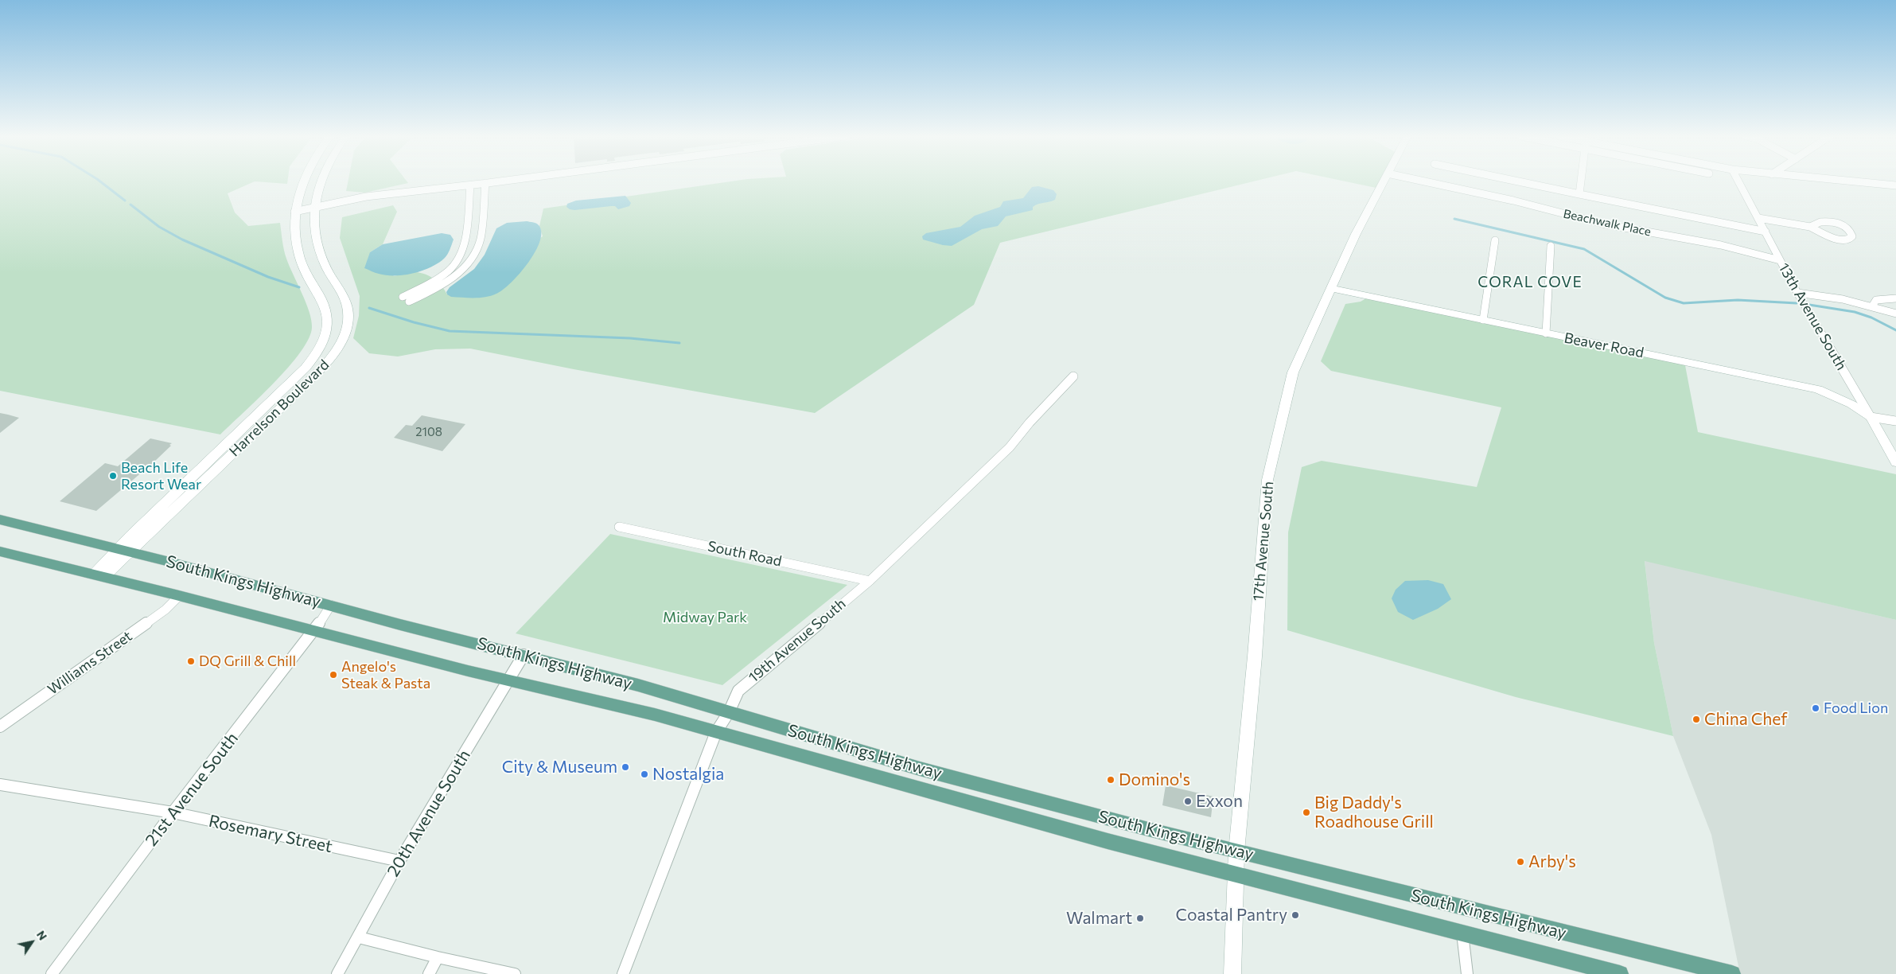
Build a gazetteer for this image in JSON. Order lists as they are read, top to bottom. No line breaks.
{"streets":{"main road":["South Kings Highway"],"street":["Beachwalk Place","13th Avenue South","Beaver Road","Harrelson Boulevard","17th Avenue South","South Road","19th Avenue South","Williams Street","21st Avenue South","20th Avenue South","Rosemary Street"]},"crossings":[["Beachwalk Place","13th Avenue South"],["13th Avenue South","Beaver Road"],["Beaver Road","17th Avenue South"],["Harrelson Boulevard","South Kings Highway"],["17th Avenue South","South Kings Highway"],["South Road","19th Avenue South"],["South Kings Highway","19th Avenue South"],["South Kings Highway","Williams Street"],["South Kings Highway","21st Avenue South"],["South Kings Highway","20th Avenue South"],["21st Avenue South","Rosemary Street"],["20th Avenue South","Rosemary Street"]],"districts":["CORAL COVE"],"parks":["Midway Park"],"places":["Beach Life Resort Wear","DQ Grill & Chill","Angelo's Steak & Pasta","Food Lion","China Chef","City & Museum","Nostalgia","Domino's","Exxon","Big Daddy's Roadhouse Grill","Arby's","Coastal Pantry","Walmart"],"house_numbers":["2108"],"north":"top right"}
